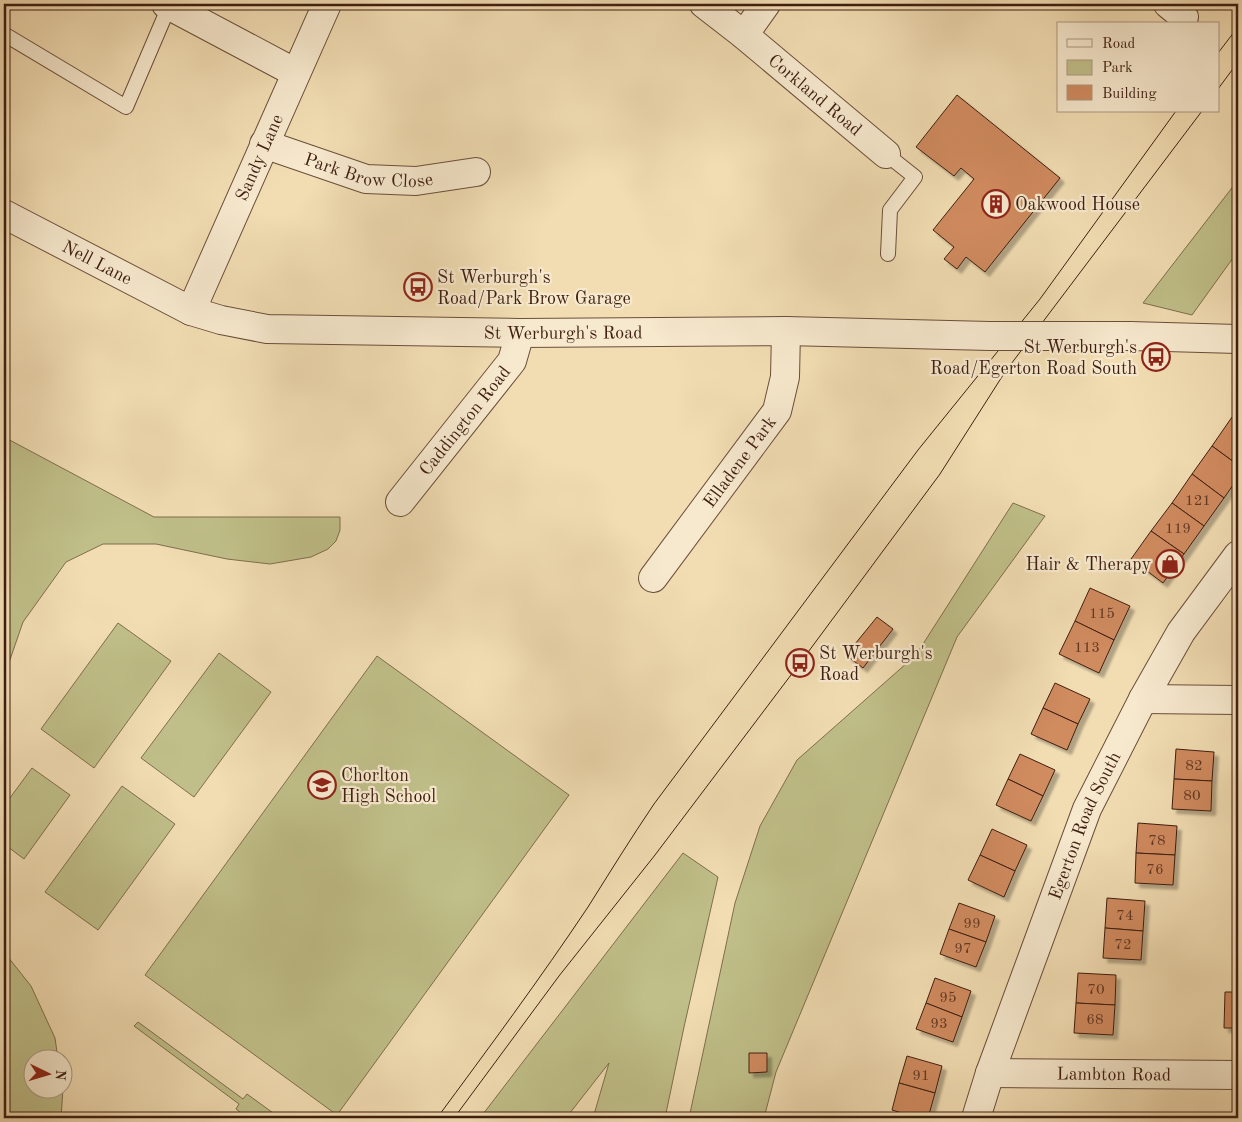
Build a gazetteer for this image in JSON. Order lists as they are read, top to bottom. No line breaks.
{"streets":{"street":["Corkland Road","Sandy Lane","Park Brow Close","Nell Lane","St Werburgh's Road","Caddington Road","Elladene Park","Egerton Road South","Lambton Road"]},"crossings":[["Sandy Lane","Park Brow Close"],["Sandy Lane","Nell Lane"],["Sandy Lane","St Werburgh's Road"],["Nell Lane","St Werburgh's Road"],["St Werburgh's Road","Caddington Road"],["St Werburgh's Road","Elladene Park"],["Egerton Road South","Lambton Road"]],"places":{"building":["Oakwood House"],"bus stop":["St Werburgh's Road/Park Brow Garage","St Werburgh's Road/Egerton Road South","St Werburgh's Road"],"shop":["Hair & Therapy"],"school or university":["Chorlton High School"]},"house_numbers":["121","119","115","113","82","80","78","76","74","99","72","97","70","95","68","93","91"],"legend":["Road","Park","Building"],"north":"right"}
